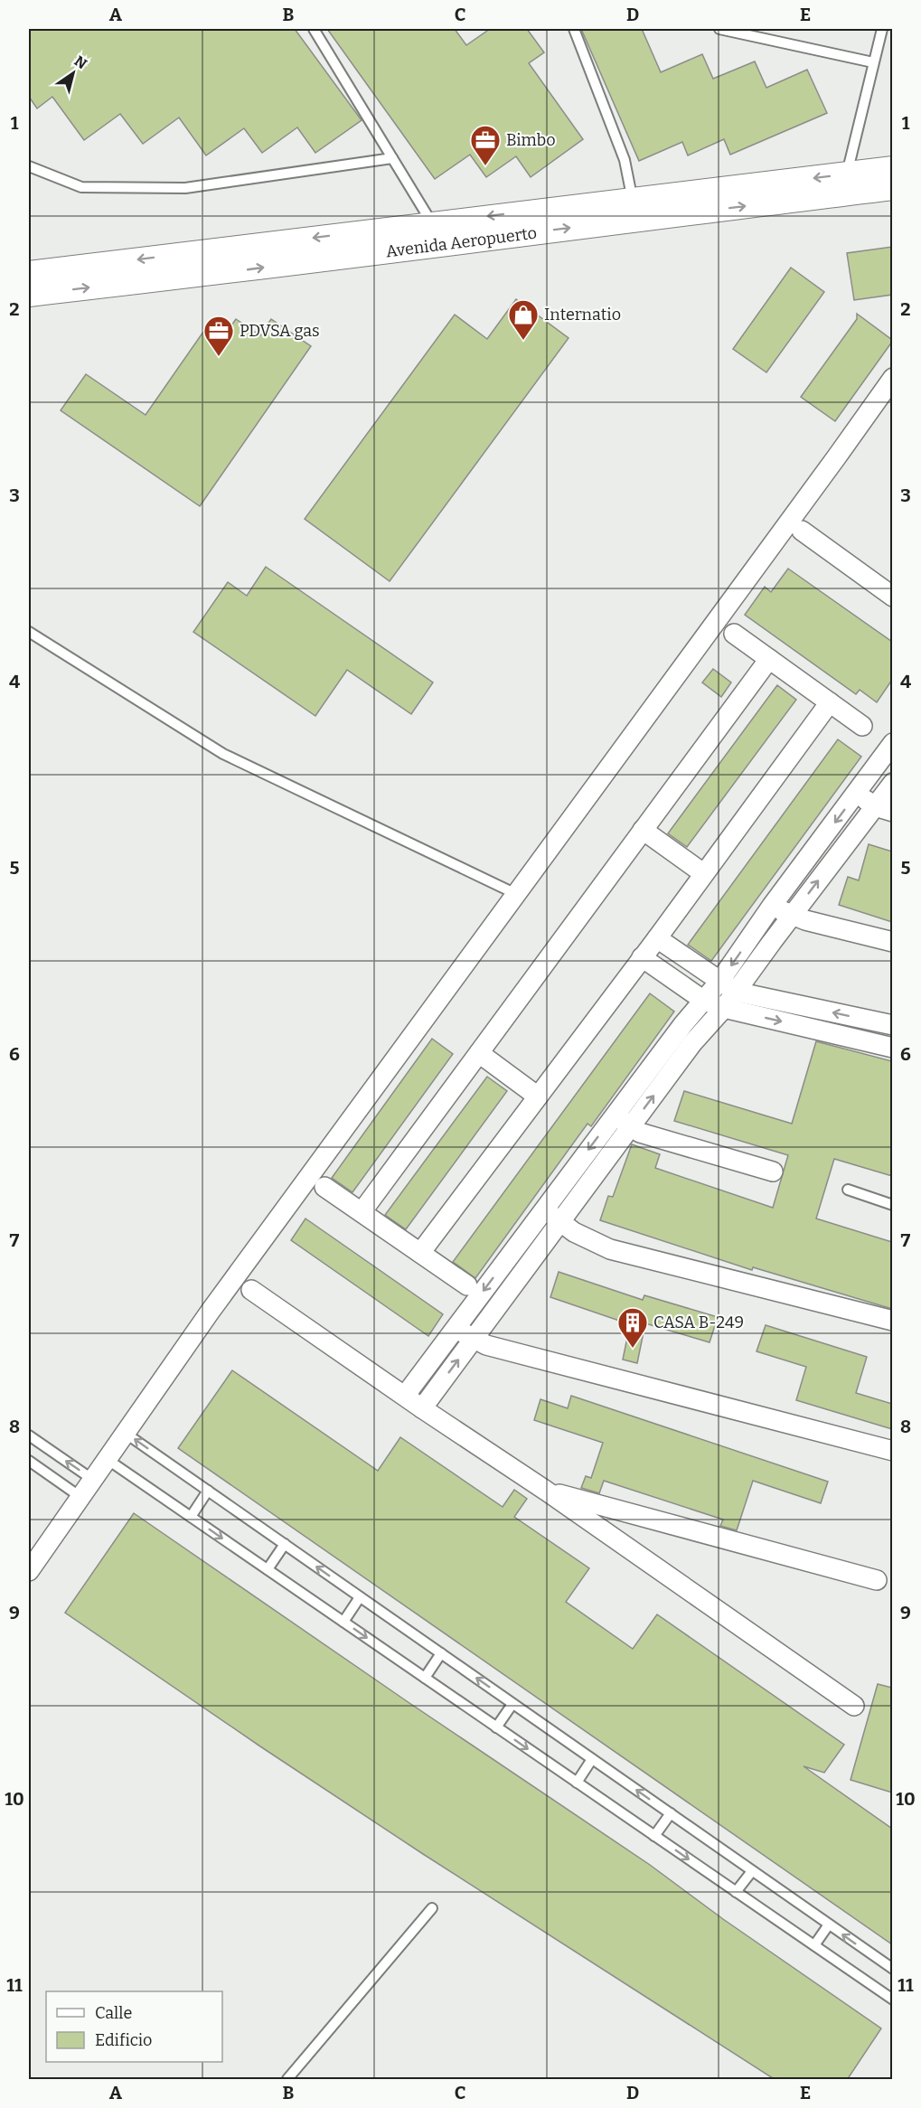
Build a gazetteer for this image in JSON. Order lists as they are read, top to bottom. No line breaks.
{"streets":{"street":["Avenida Aeropuerto"]},"places":{"office":["Bimbo","PDVSA gas"],"shop":["Internatio"],"building":["CASA B-249"]},"legend":["Calle","Edificio"],"north":"top right","grid":{"columns":["A","B","C","D","E"],"rows":["1","2","3","4","5","6","7","8","9","10","11"]}}
